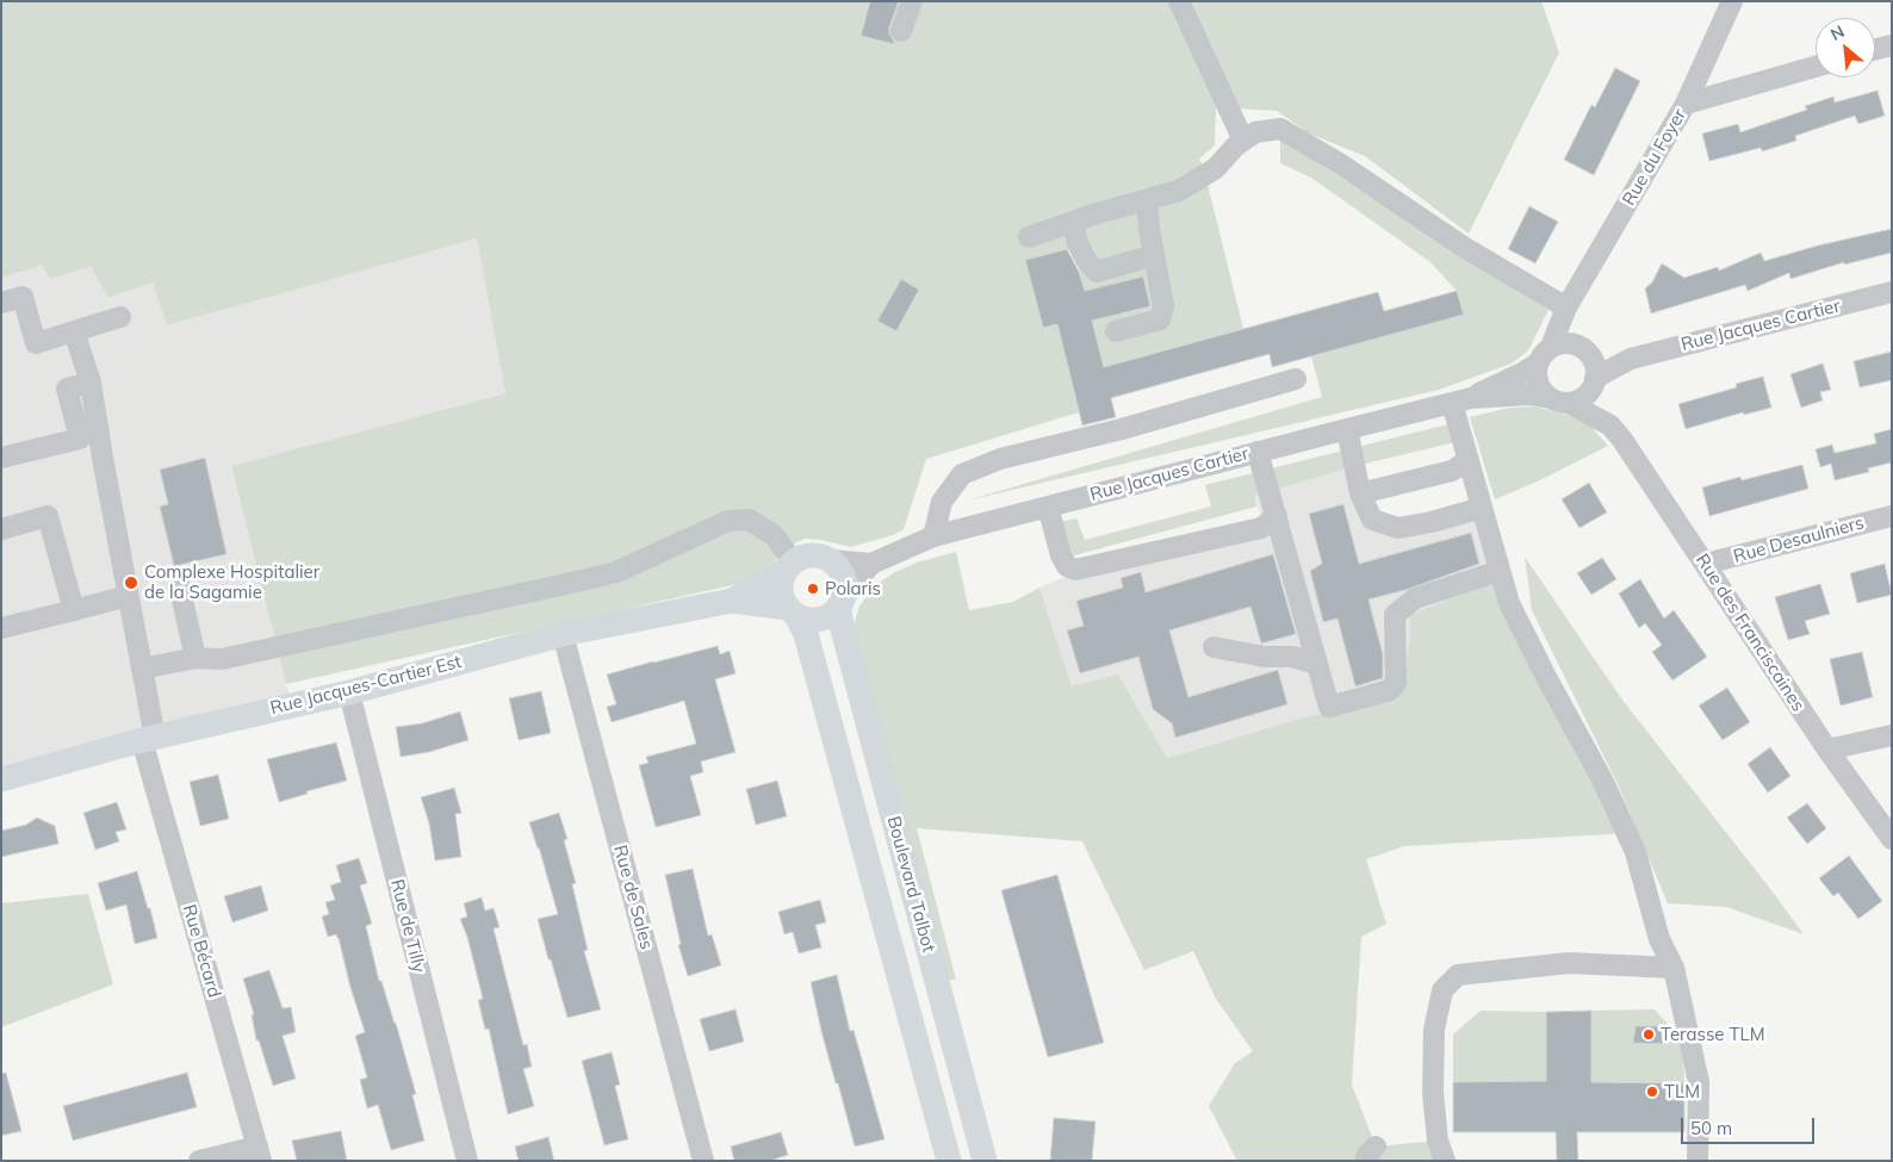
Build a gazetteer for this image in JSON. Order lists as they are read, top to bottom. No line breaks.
{"streets":{"main road":["Rue Jacques-Cartier Est","Boulevard Talbot"],"street":["Rue du Foyer","Rue Jacques Cartier","Rue Desaulniers","Rue des Franciscaines","Rue de Sales","Rue de Tilly","Rue Bécard"]},"crossings":[["Rue du Foyer","Rue Jacques Cartier"],["Rue du Foyer","Rue des Franciscaines"],["Rue Jacques Cartier","Rue des Franciscaines"],["Rue Jacques Cartier","Rue Jacques-Cartier Est"],["Rue Jacques Cartier","Boulevard Talbot"],["Rue Desaulniers","Rue des Franciscaines"],["Rue Jacques-Cartier Est","Boulevard Talbot"],["Rue Jacques-Cartier Est","Rue de Sales"],["Rue Jacques-Cartier Est","Rue de Tilly"],["Rue Jacques-Cartier Est","Rue Bécard"]],"places":["Complexe Hospitalier de la Sagamie","Polaris","Terasse TLM","TLM"],"scale_bar":"50 m","north":"top left"}
